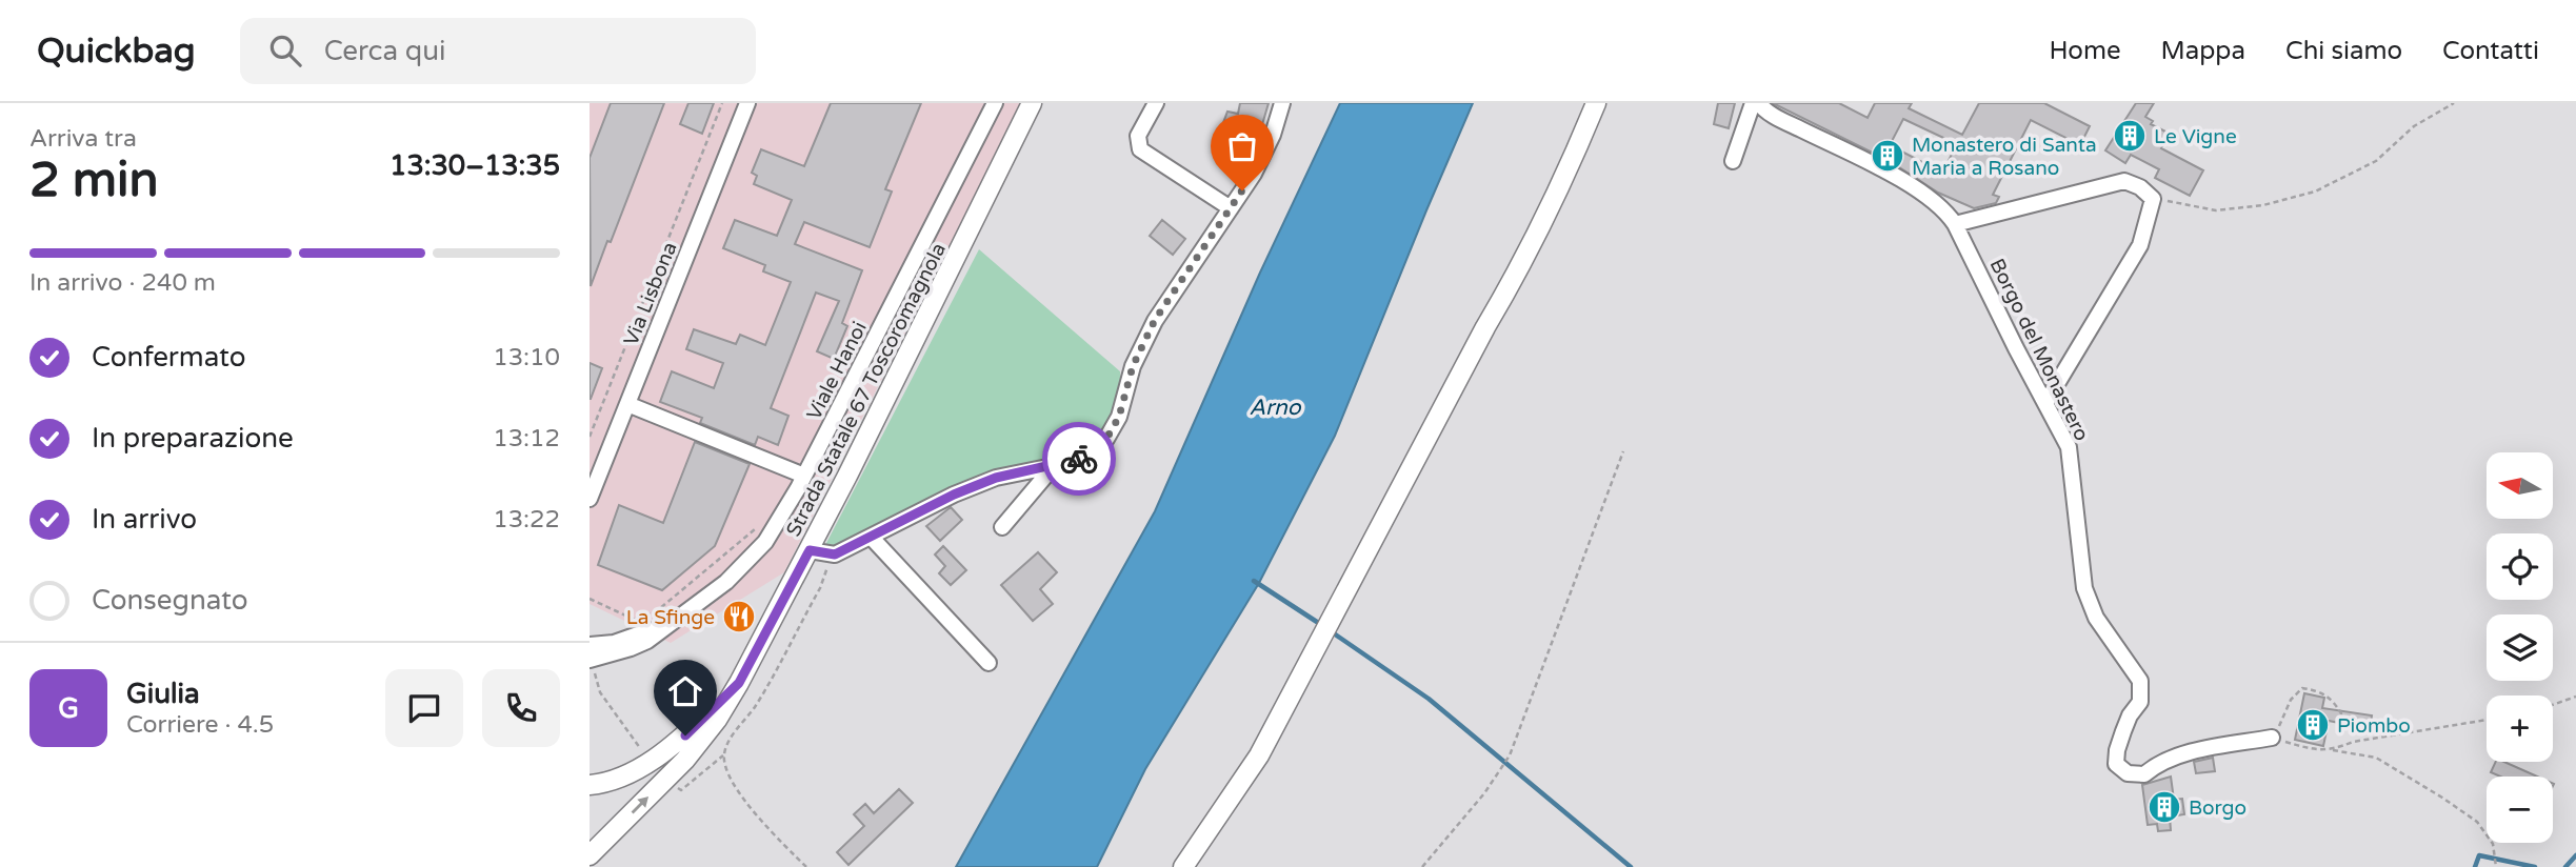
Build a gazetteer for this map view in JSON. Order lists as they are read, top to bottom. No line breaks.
{"streets":{"main road":["Strada Statale 67 Toscoromagnola"],"street":["Via Lisbona","Borgo del Monastero","Viale Hanoi"]},"water":["Arno"],"places":{"building":["Le Vigne","Monastero di Santa Maria a Rosano","Piombo","Borgo"],"restaurant":["La Sfinge"]},"north":"left","page":{"header":"Quickbag","search":"Cerca qui","nav":["Home","Mappa","Chi siamo","Contatti"],"heading":["2 min","Arriva tra","13:30–13:35"],"panel":["Giulia","Corriere · 4.5"],"bar":"In arrivo · 240 m","list":[["Confermato","13:10"],["In preparazione","13:12"],["In arrivo","13:22"],"Consegnato"],"map_buttons":["+","−"],"round":"G"}}
